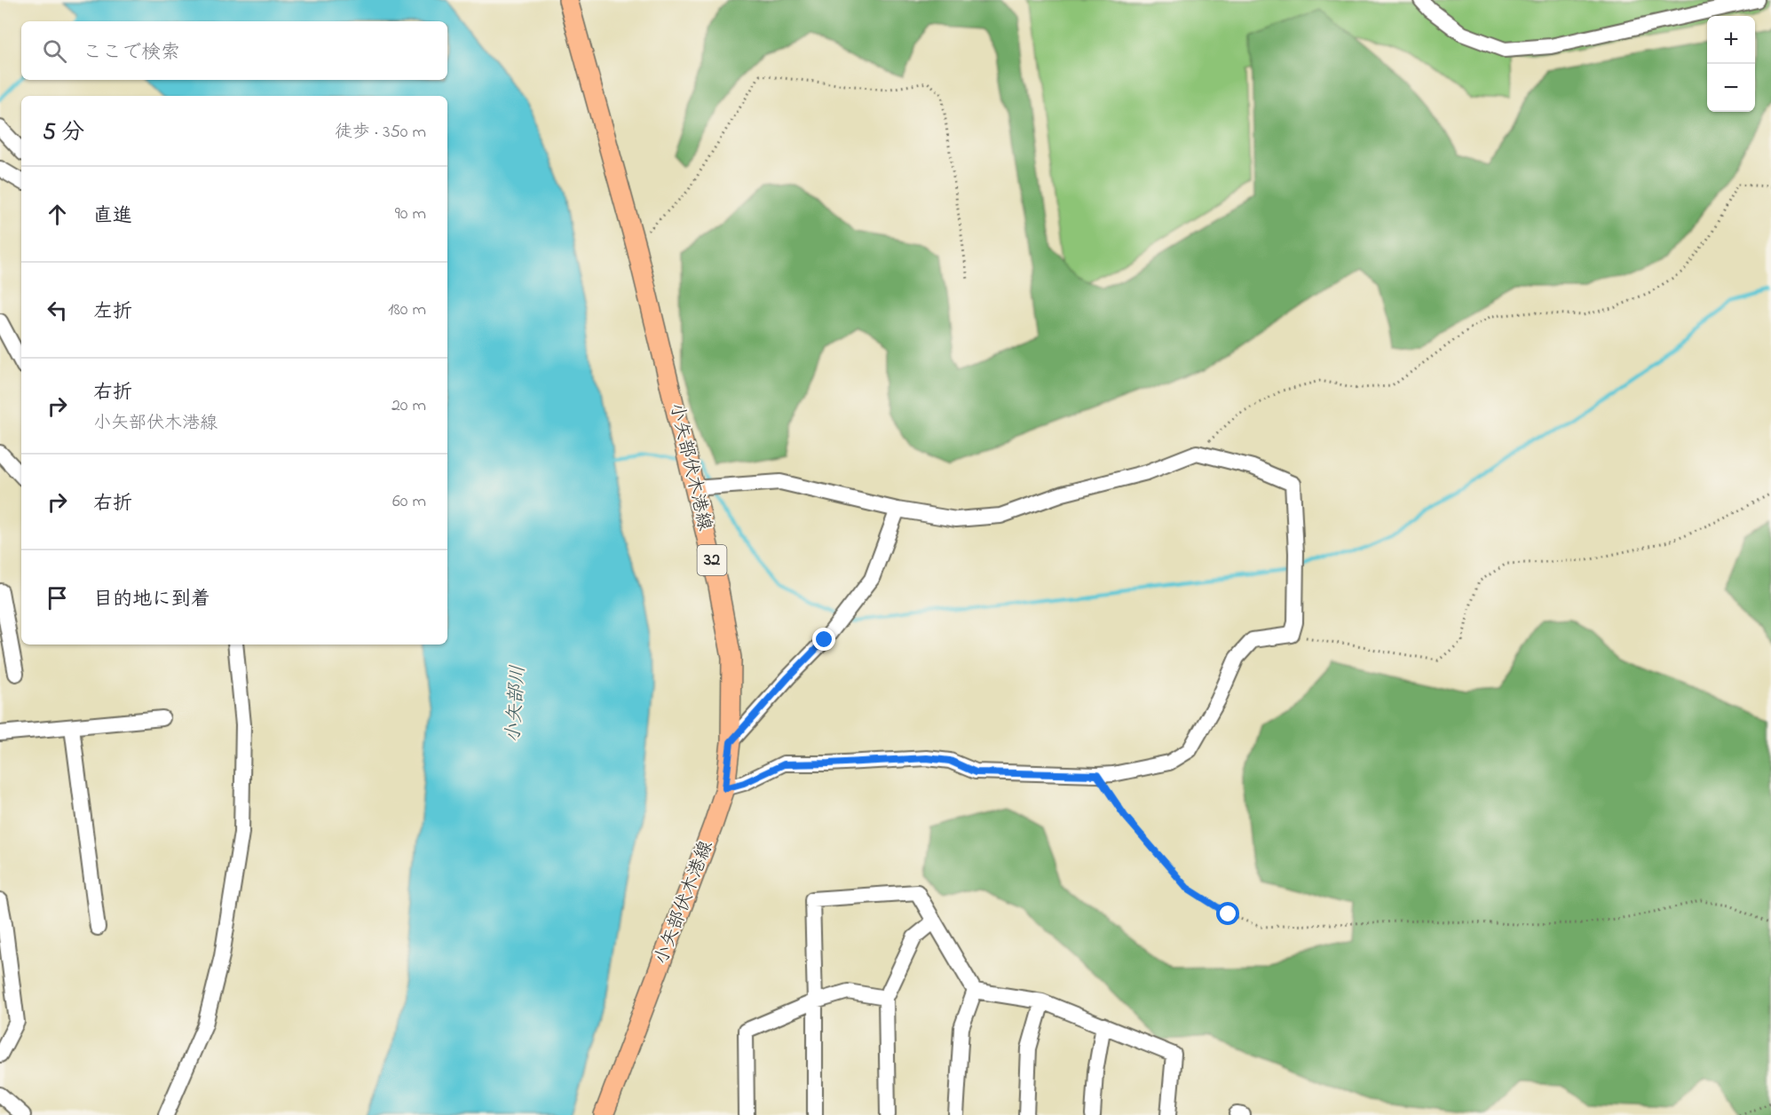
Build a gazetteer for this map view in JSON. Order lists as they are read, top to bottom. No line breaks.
{"streets":{"main road":["小矢部伏木港線","32"]},"water":["小矢部川"],"page":{"map_buttons":["+","−"],"search":"ここで検索","heading":["5 分","徒歩 · 350 m"],"list":[["直進","90 m"],["左折","180 m"],["右折","小矢部伏木港線","20 m"],["右折","60 m"],"目的地に到着"]}}
